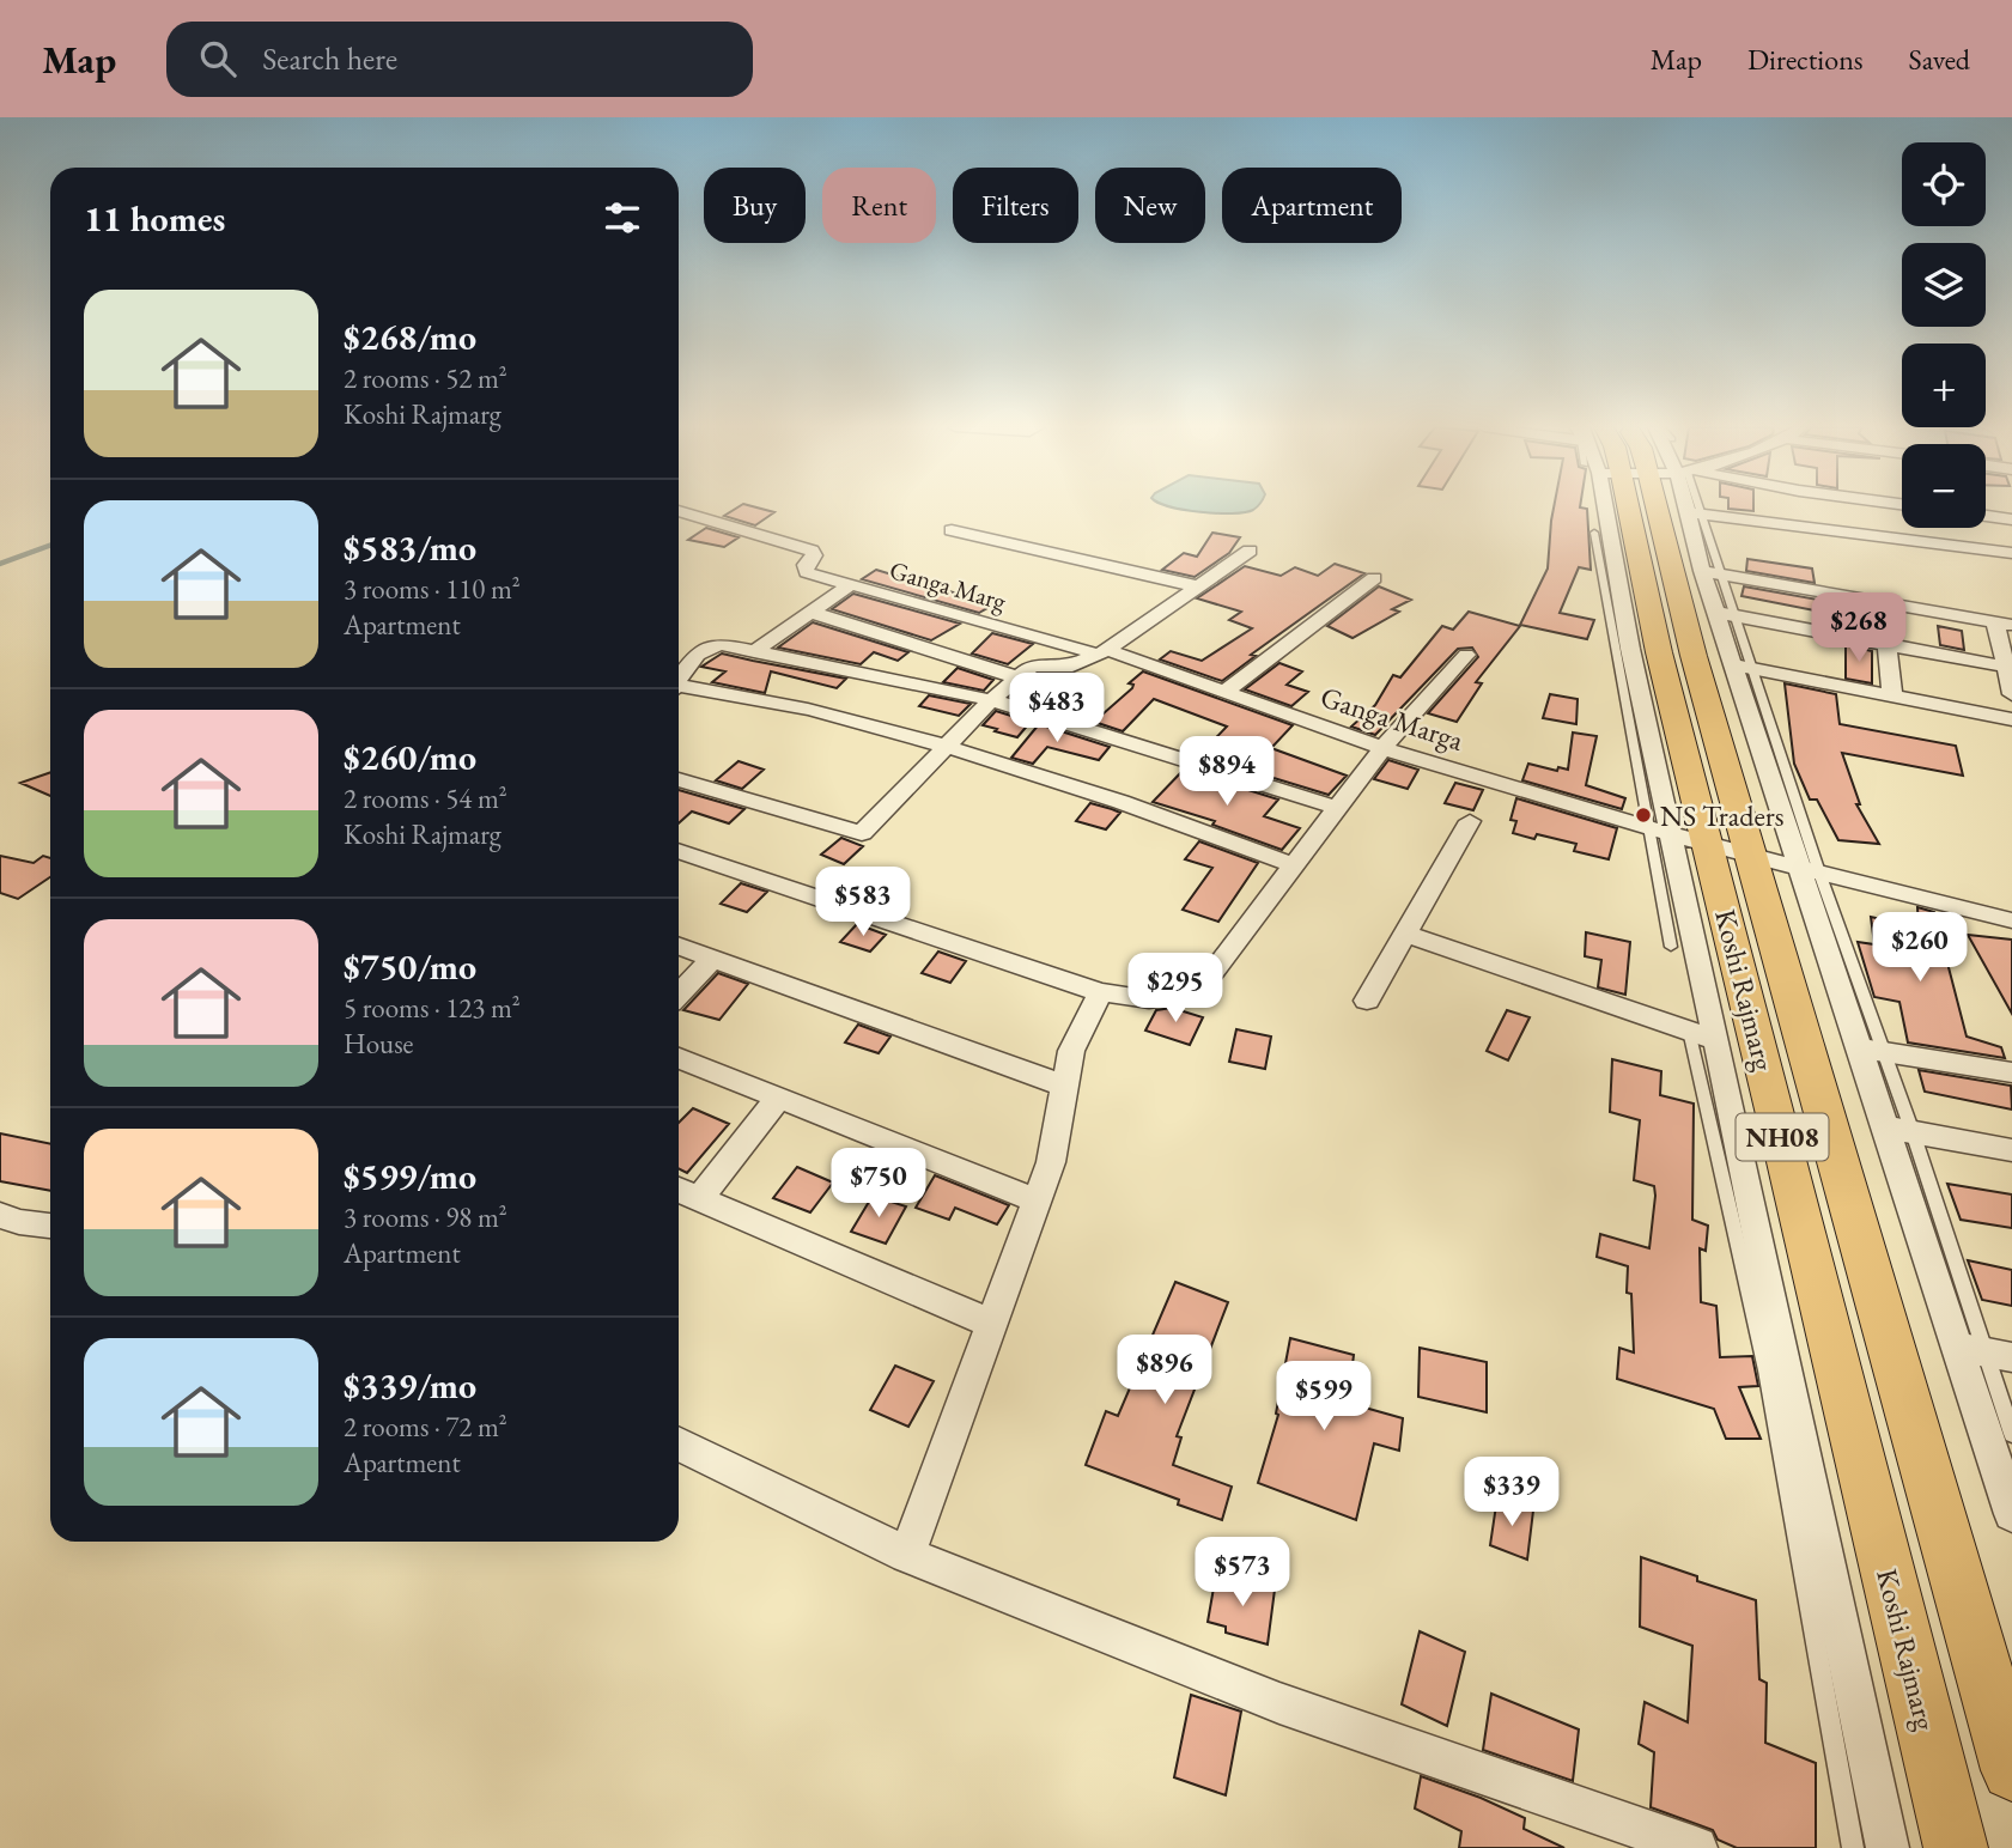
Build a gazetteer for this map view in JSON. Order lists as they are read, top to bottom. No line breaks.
{"streets":{"main road":["Koshi Rajmarg","NH08"],"street":["Ganga Marg","Ganga Marga"]},"crossings":[["Ganga Marg","Ganga Marga"],["Ganga Marga","Koshi Rajmarg"]],"places":["NS Traders"],"page":{"header":"Map","search":"Search here","nav":["Map","Directions","Saved"],"map_buttons":["+","−"],"chip":["Buy","Rent","Filters","New","Apartment"],"heading":"11 homes","list":[{"name":"$268/mo","note":"2 rooms · 52 m² · Koshi Rajmarg"},{"name":"$583/mo","note":"3 rooms · 110 m² · Apartment"},{"name":"$260/mo","note":"2 rooms · 54 m² · Koshi Rajmarg"},{"name":"$750/mo","note":"5 rooms · 123 m² · House"},{"name":"$599/mo","note":"3 rooms · 98 m² · Apartment"},{"name":"$339/mo","note":"2 rooms · 72 m² · Apartment"}],"price":["$268","$483","$894","$583","$260","$295","$750","$896","$599","$339","$573"]}}
